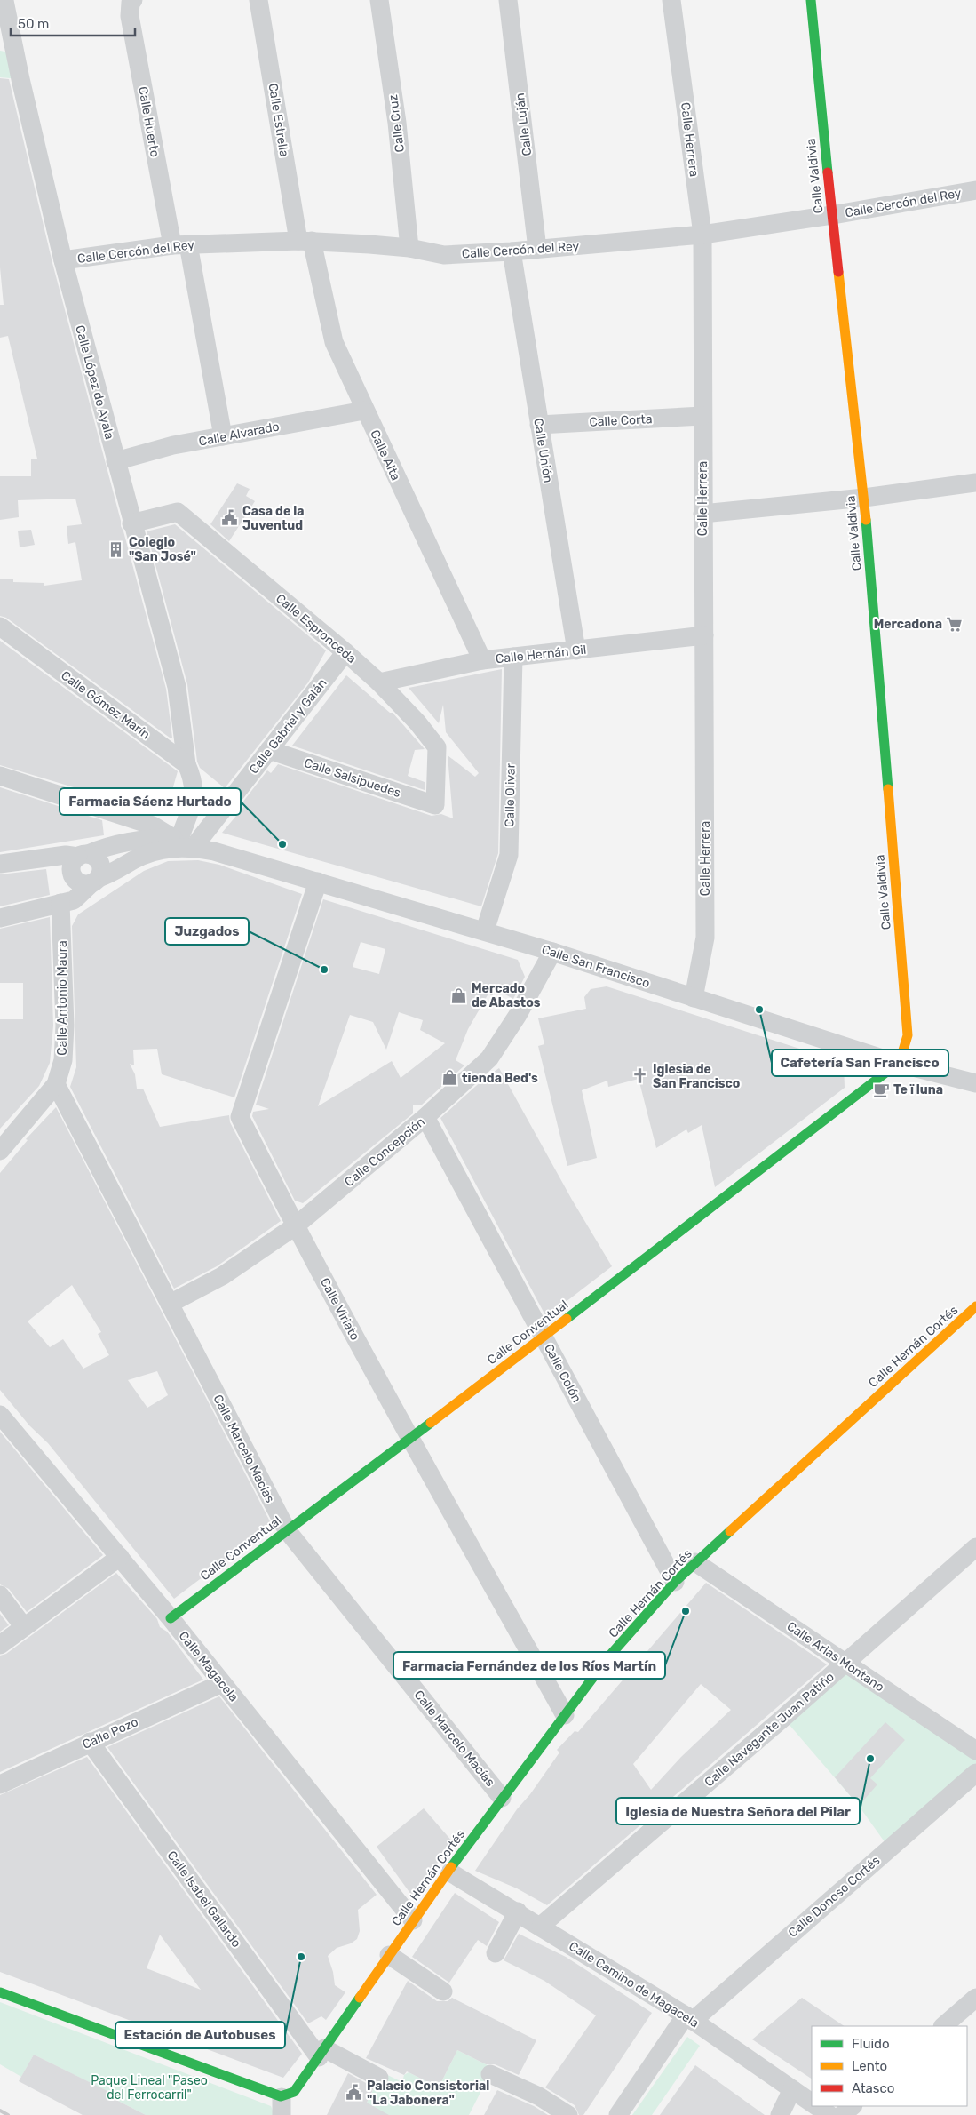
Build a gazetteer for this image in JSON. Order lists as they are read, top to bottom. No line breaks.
{"streets":{"street":["Calle Estrella","Calle Huerto","Calle Cruz","Calle Luján","Calle Herrera","Calle Valdivia","Calle Cercón del Rey","Calle López de Ayala","Calle Corta","Calle Alvarado","Calle Unión","Calle Alta","Calle Espronceda","Calle Hernán Gil","Calle Gómez Marín","Calle Gabriel y Galán","Calle Salsipuedes","Calle Olivar","Calle San Francisco","Calle Antonio Maura","Calle Concepción","Calle Viriato","Calle Conventual","Calle Hernán Cortés","Calle Colón","Calle Marcelo Macías","Calle Arias Montano","Calle Magacela","Calle Navegante Juan Patiño","Calle Pozo","Calle Donoso Cortés","Calle Isabel Gallardo","Calle Camino de Magacela"]},"crossings":[["Calle Estrella","Calle Cercón del Rey"],["Calle Estrella","Calle Alta"],["Calle Huerto","Calle Cercón del Rey"],["Calle Huerto","Calle Alvarado"],["Calle Cruz","Calle Cercón del Rey"],["Calle Luján","Calle Cercón del Rey"],["Calle Herrera","Calle Cercón del Rey"],["Calle Herrera","Calle Corta"],["Calle Herrera","Calle Hernán Gil"],["Calle Herrera","Calle San Francisco"],["Calle Valdivia","Calle Cercón del Rey"],["Calle Valdivia","Calle San Francisco"],["Calle Valdivia","Calle Conventual"],["Calle Cercón del Rey","Calle López de Ayala"],["Calle Cercón del Rey","Calle Unión"],["Calle Cercón del Rey","Calle Alta"],["Calle López de Ayala","Calle Alvarado"],["Calle López de Ayala","Calle Espronceda"],["Calle López de Ayala","Calle Gómez Marín"],["Calle Corta","Calle Unión"],["Calle Alvarado","Calle Alta"],["Calle Unión","Calle Hernán Gil"],["Calle Alta","Calle Hernán Gil"],["Calle Espronceda","Calle Hernán Gil"],["Calle Espronceda","Calle Gabriel y Galán"],["Calle Espronceda","Calle Salsipuedes"],["Calle Hernán Gil","Calle Olivar"],["Calle Gabriel y Galán","Calle Salsipuedes"],["Calle Olivar","Calle San Francisco"],["Calle San Francisco","Calle Concepción"],["Calle San Francisco","Calle Viriato"],["Calle San Francisco","Calle Conventual"],["Calle Antonio Maura","Calle Marcelo Macías"],["Calle Concepción","Calle Viriato"],["Calle Concepción","Calle Colón"],["Calle Concepción","Calle Marcelo Macías"],["Calle Viriato","Calle Conventual"],["Calle Viriato","Calle Hernán Cortés"],["Calle Conventual","Calle Colón"],["Calle Conventual","Calle Marcelo Macías"],["Calle Conventual","Calle Magacela"],["Calle Hernán Cortés","Calle Colón"],["Calle Hernán Cortés","Calle Marcelo Macías"],["Calle Hernán Cortés","Calle Arias Montano"],["Calle Hernán Cortés","Calle Magacela"],["Calle Hernán Cortés","Calle Isabel Gallardo"],["Calle Hernán Cortés","Calle Camino de Magacela"],["Calle Arias Montano","Calle Navegante Juan Patiño"],["Calle Magacela","Calle Pozo"],["Calle Navegante Juan Patiño","Calle Camino de Magacela"],["Calle Pozo","Calle Isabel Gallardo"],["Calle Donoso Cortés","Calle Camino de Magacela"]],"parks":["Paque Lineal \"Paseo del Ferrocarril\""],"places":{"public building":["Casa de la Juventud","Palacio Consistorial \"La Jabonera\""],"building":["Colegio \"San José\""],"supermarket":["Mercadona"],"other":["Farmacia Sáenz Hurtado","Juzgados","Cafetería San Francisco","Farmacia Fernández de los Ríos Martín","Iglesia de Nuestra Señora del Pilar","Estación de Autobuses"],"shop":["Mercado de Abastos","tienda Bed's"],"church":["Iglesia de San Francisco"],"cafe":["Te ï luna"]},"legend":["Fluido","Lento","Atasco"],"scale_bar":"50 m"}
